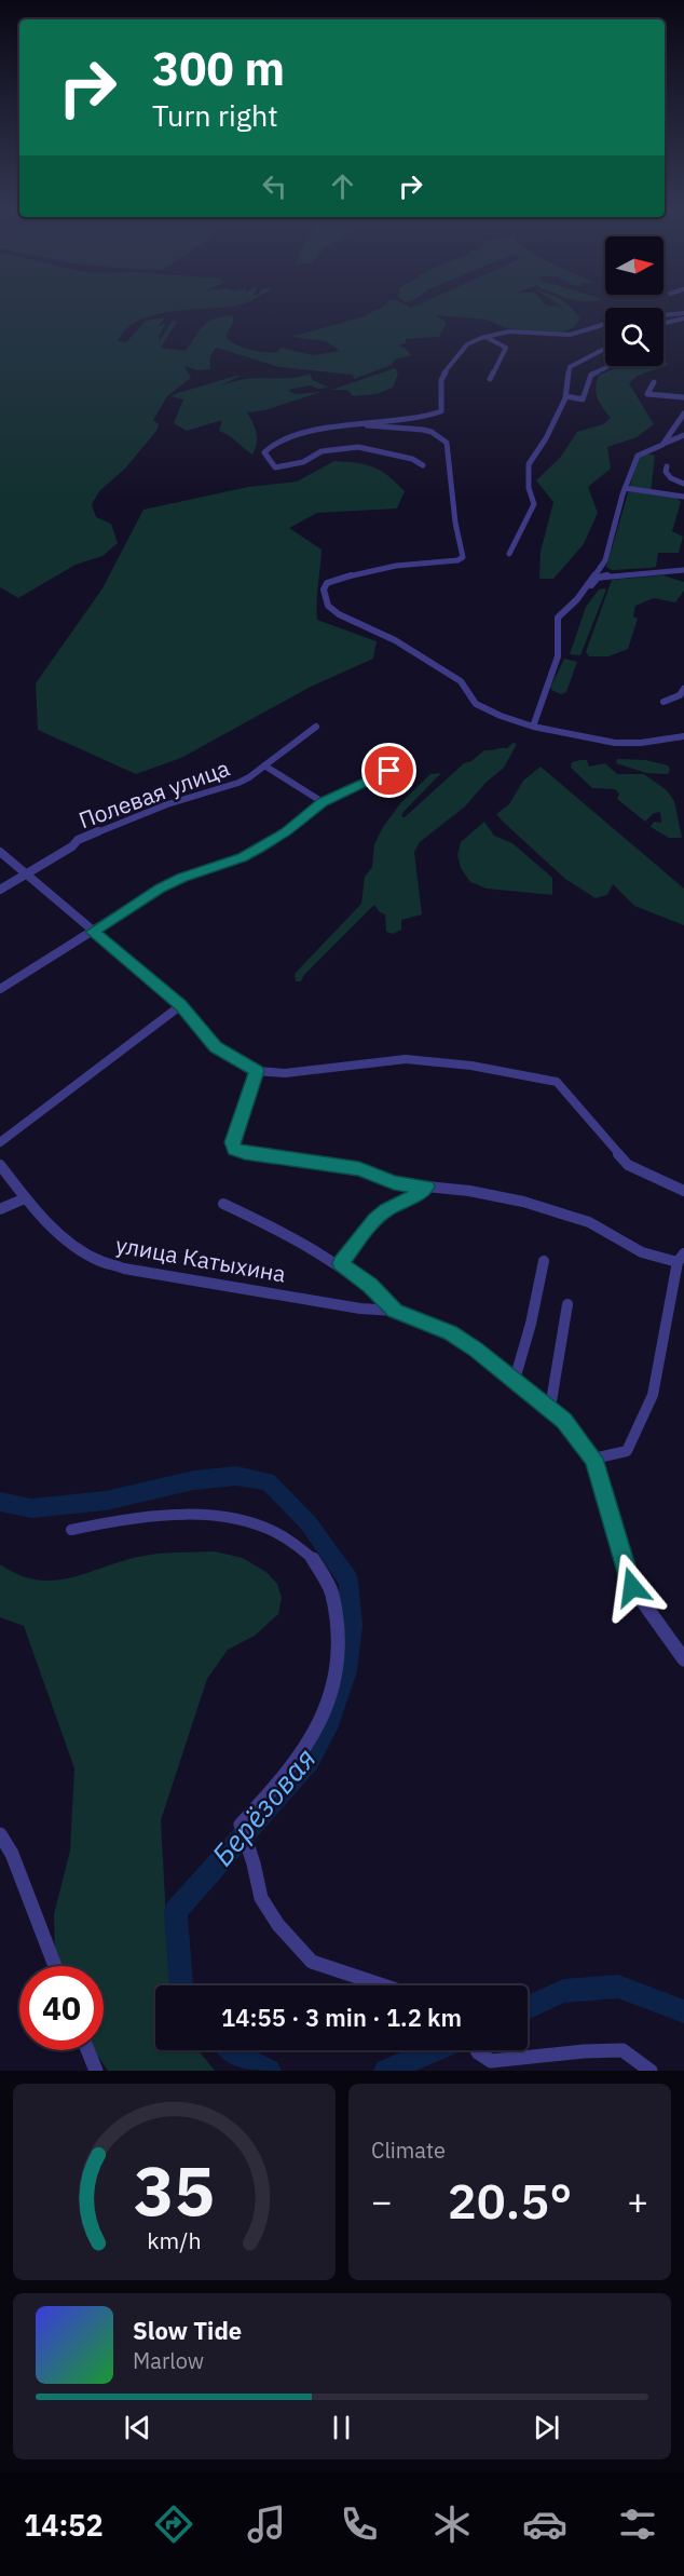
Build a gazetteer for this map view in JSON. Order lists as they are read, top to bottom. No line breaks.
{"streets":{"street":["Полевая улица","улица Катыхина"]},"water":["Берёзовая"],"north":"right","page":{"turn":["300 m","Turn right"],"limit":"40","trip":"14:55 · 3 min · 1.2 km","tile":"Climate","heat":["−","20.5°","+"],"song":["Slow Tide","Marlow"],"tabs":"14:52","gauge":["35","km/h"]}}
